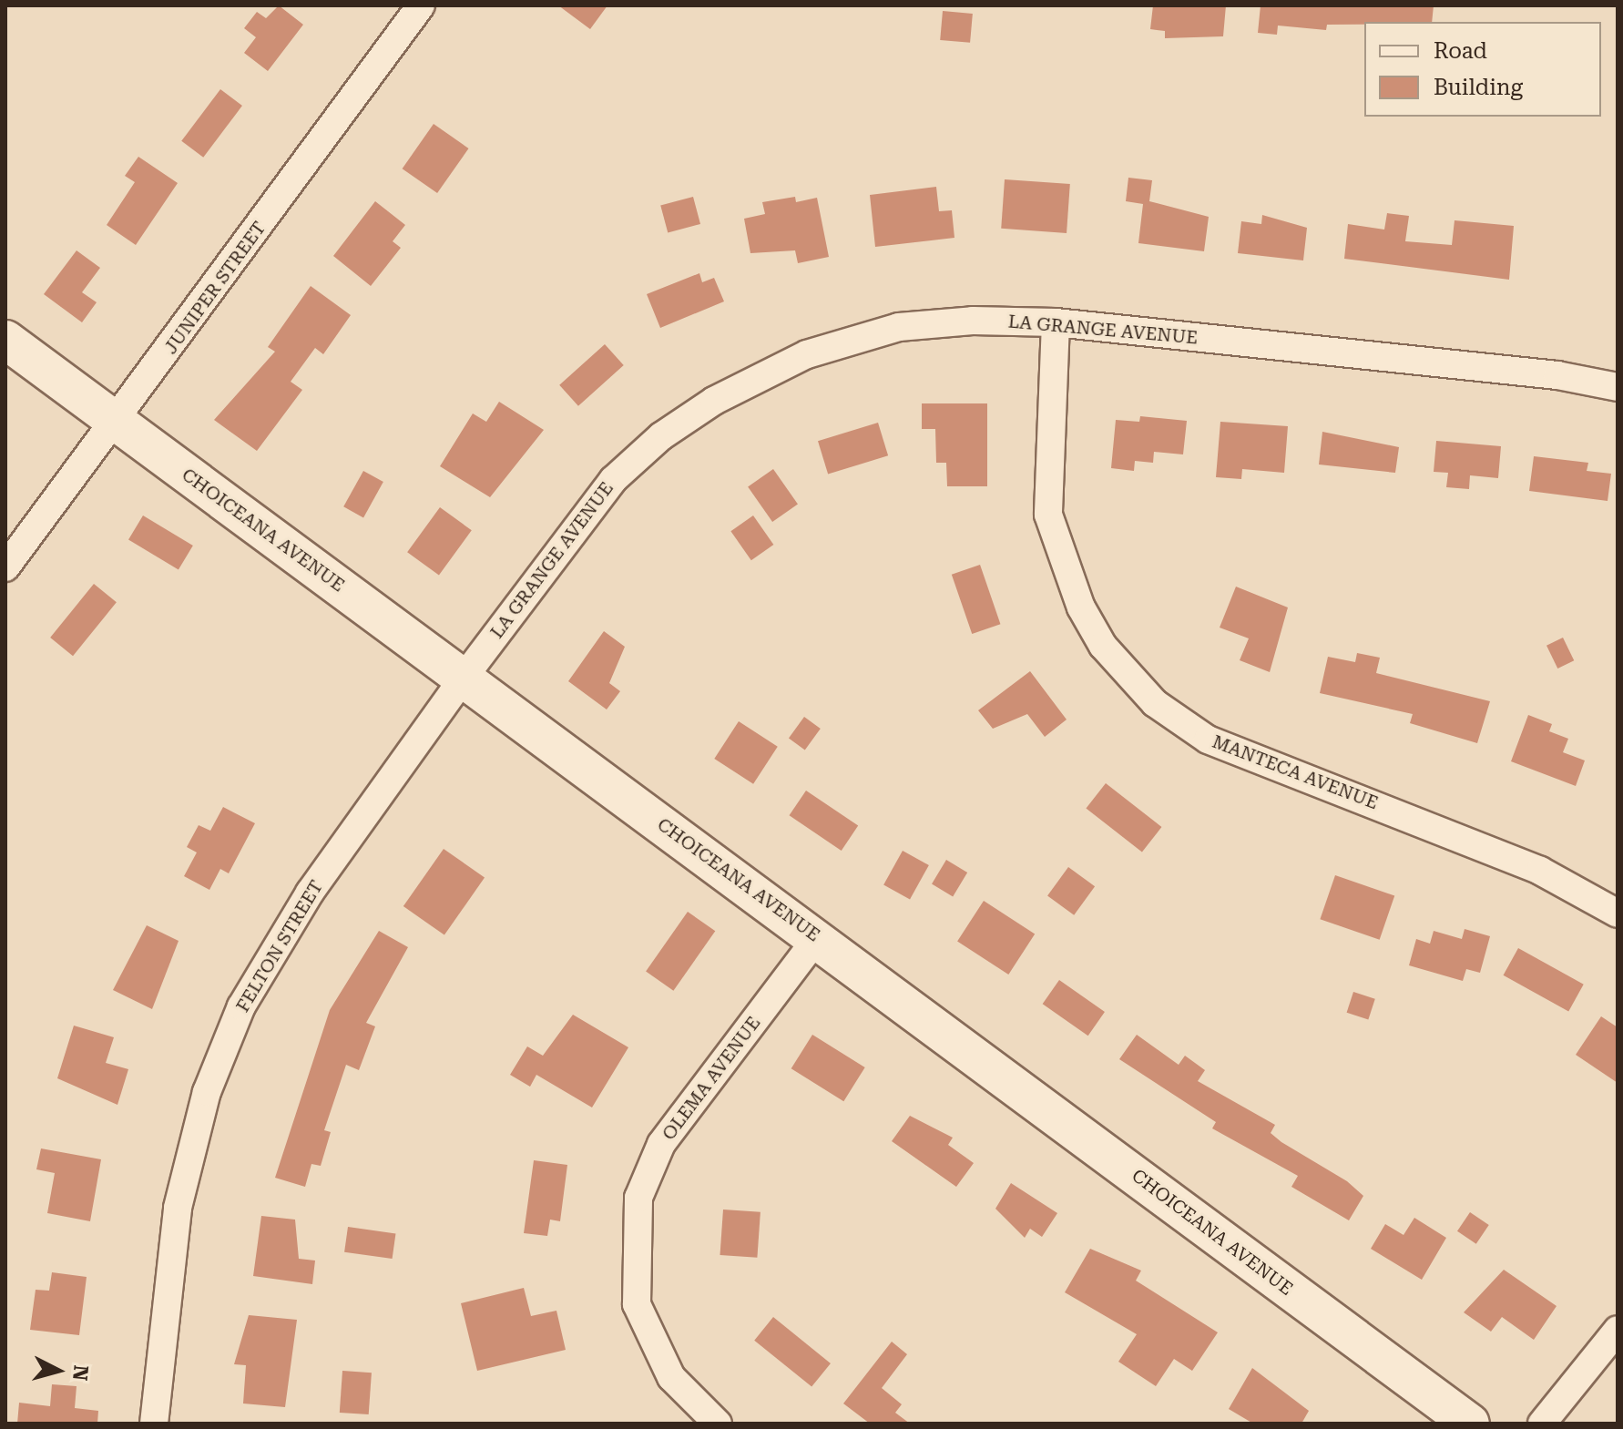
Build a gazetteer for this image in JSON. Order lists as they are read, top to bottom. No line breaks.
{"streets":{"street":["JUNIPER STREET","LA GRANGE AVENUE","CHOICEANA AVENUE","MANTECA AVENUE","FELTON STREET","OLEMA AVENUE"]},"crossings":[["JUNIPER STREET","CHOICEANA AVENUE"],["LA GRANGE AVENUE","CHOICEANA AVENUE"],["LA GRANGE AVENUE","MANTECA AVENUE"],["LA GRANGE AVENUE","FELTON STREET"],["CHOICEANA AVENUE","FELTON STREET"],["CHOICEANA AVENUE","OLEMA AVENUE"]],"legend":["Road","Building"],"north":"right"}
